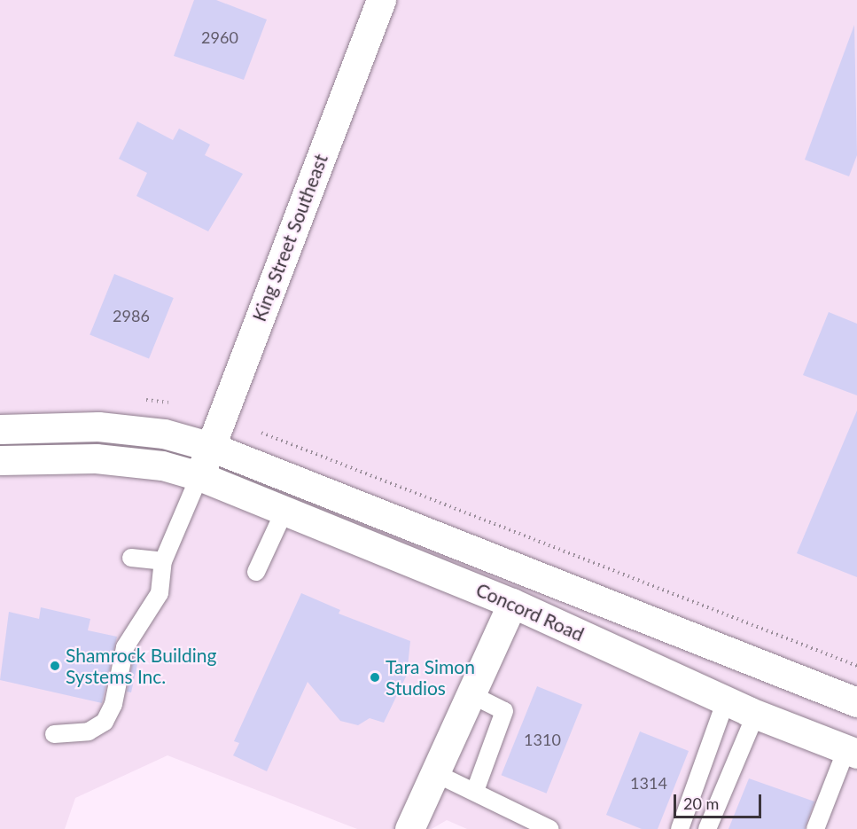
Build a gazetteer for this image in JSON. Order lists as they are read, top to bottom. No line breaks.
{"streets":{"main road":["King Street Southeast","Concord Road"]},"crossings":[["King Street Southeast","Concord Road"]],"places":["Shamrock Building Systems Inc.","Tara Simon Studios"],"house_numbers":["2960","2986","1310","1314"],"scale_bar":"20 m"}
